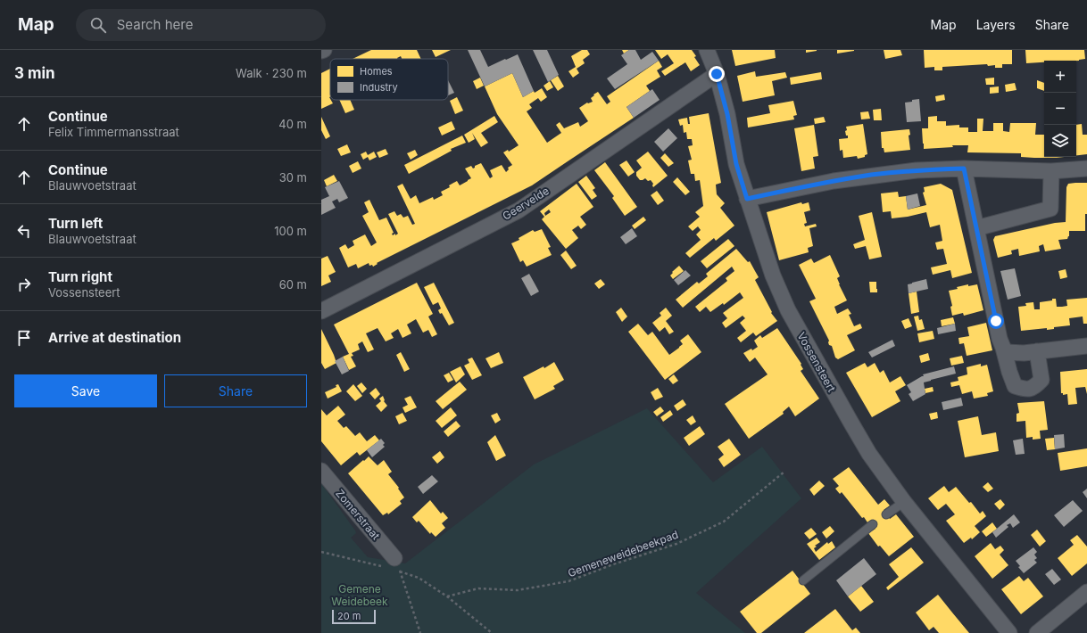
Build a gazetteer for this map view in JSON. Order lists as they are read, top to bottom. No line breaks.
{"streets":{"street":["Geervelde","Vossensteert","Zomerstraat"],"path":["Gemeneweidebeekpad"]},"crossings":[["Geervelde","Vossensteert"]],"parks":["Gemene Weidebeek"],"legend":["Homes","Industry"],"scale_bar":"20 m","page":{"header":"Map","search":"Search here","nav":["Map","Layers","Share"],"heading":["3 min","Walk · 230 m"],"map_buttons":["+","−"],"list":[["Continue","Felix Timmermansstraat","40 m"],["Continue","Blauwvoetstraat","30 m"],["Turn left","Blauwvoetstraat","100 m"],["Turn right","Vossensteert","60 m"],"Arrive at destination"],"buttons":["Save","Share"],"scale":"20 m"}}
